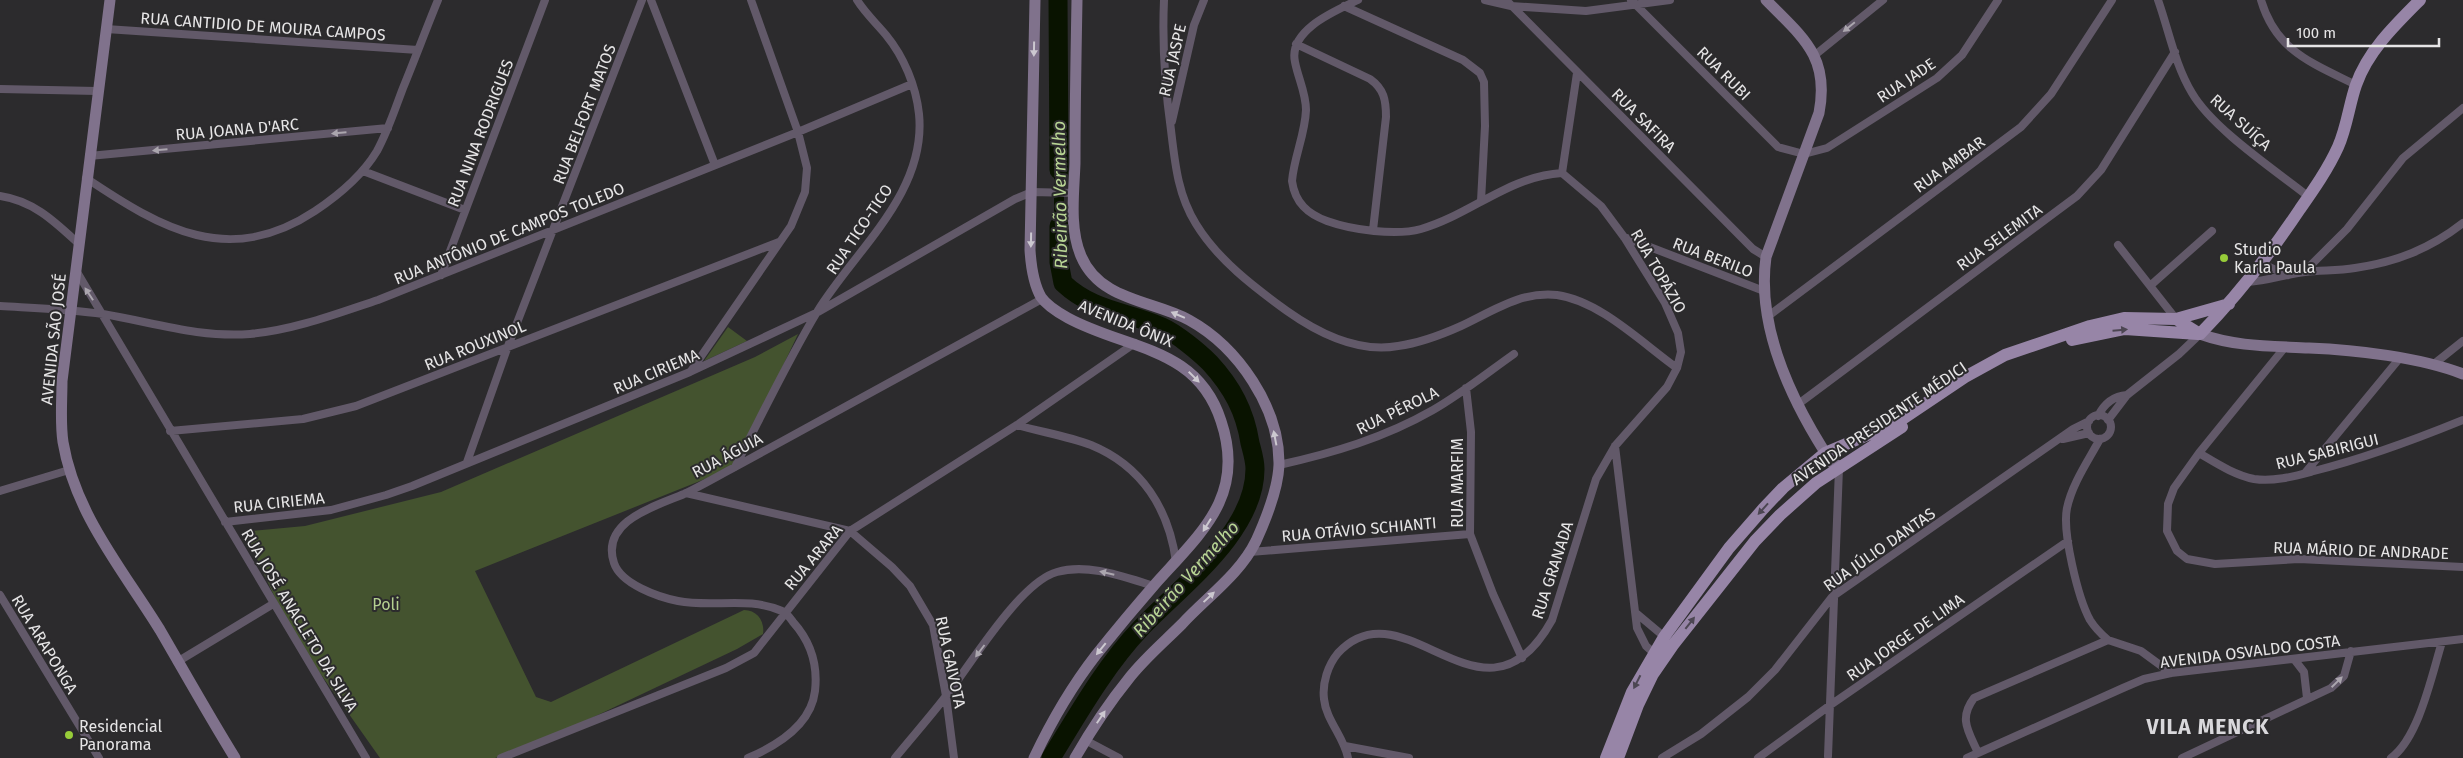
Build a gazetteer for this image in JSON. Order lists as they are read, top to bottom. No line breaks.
{"streets":{"main road":["AVENIDA ÔNIX","AVENIDA SÃO JOSÉ","AVENIDA PRESIDENTE MÉDICI"],"street":["RUA CANTIDIO DE MOURA CAMPOS","RUA JASPE","RUA RUBI","RUA JADE","RUA BELFORT MATOS","RUA SAFIRA","RUA SUÍÇA","RUA JOANA D'ARC","RUA NINA RODRIGUES","RUA AMBAR","RUA TICO-TICO","RUA ANTÔNIO DE CAMPOS TOLEDO","RUA SELEMITA","RUA BERILO","RUA TOPÁZIO","RUA ROUXINOL","RUA CIRIEMA","RUA PÉROLA","RUA SABIRIGUI","RUA ÁGUIA","RUA MARFIM","RUA OTÁVIO SCHIANTI","RUA JÚLIO DANTAS","RUA MÁRIO DE ANDRADE","RUA ARARA","RUA GRANADA","RUA JOSÉ ANACLETO DA SILVA","RUA JORGE DE LIMA","RUA ARAPONGA","AVENIDA OSVALDO COSTA","RUA GAIVOTA"]},"crossings":[["RUA CANTIDIO DE MOURA CAMPOS","AVENIDA SÃO JOSÉ"],["RUA RUBI","RUA JADE"],["RUA BELFORT MATOS","RUA ANTÔNIO DE CAMPOS TOLEDO"],["RUA BELFORT MATOS","RUA ROUXINOL"],["RUA BELFORT MATOS","RUA CIRIEMA"],["RUA SUÍÇA","RUA SELEMITA"],["RUA JOANA D'ARC","AVENIDA SÃO JOSÉ"],["RUA NINA RODRIGUES","RUA ANTÔNIO DE CAMPOS TOLEDO"],["RUA TICO-TICO","RUA ANTÔNIO DE CAMPOS TOLEDO"],["RUA TICO-TICO","RUA CIRIEMA"],["RUA TICO-TICO","RUA ÁGUIA"],["RUA ANTÔNIO DE CAMPOS TOLEDO","AVENIDA SÃO JOSÉ"],["RUA ANTÔNIO DE CAMPOS TOLEDO","RUA JOSÉ ANACLETO DA SILVA"],["RUA BERILO","RUA TOPÁZIO"],["RUA TOPÁZIO","RUA GRANADA"],["AVENIDA ÔNIX","RUA CIRIEMA"],["AVENIDA ÔNIX","RUA PÉROLA"],["AVENIDA ÔNIX","RUA ÁGUIA"],["AVENIDA ÔNIX","RUA OTÁVIO SCHIANTI"],["AVENIDA ÔNIX","RUA ARARA"],["RUA ROUXINOL","RUA JOSÉ ANACLETO DA SILVA"],["RUA CIRIEMA","RUA JOSÉ ANACLETO DA SILVA"],["RUA PÉROLA","RUA MARFIM"],["AVENIDA PRESIDENTE MÉDICI","RUA JÚLIO DANTAS"],["RUA SABIRIGUI","RUA MÁRIO DE ANDRADE"],["RUA ÁGUIA","RUA ARARA"],["RUA ÁGUIA","RUA GAIVOTA"],["RUA MARFIM","RUA OTÁVIO SCHIANTI"],["RUA MARFIM","RUA GRANADA"],["RUA ARARA","RUA GAIVOTA"]],"one_way":["RUA JOANA D'ARC"],"districts":["VILA MENCK"],"water":["Ribeirão Vermelho"],"parks":["Poli"],"places":["Studio Karla Paula","Residencial Panorama"],"scale_bar":"100 m"}
